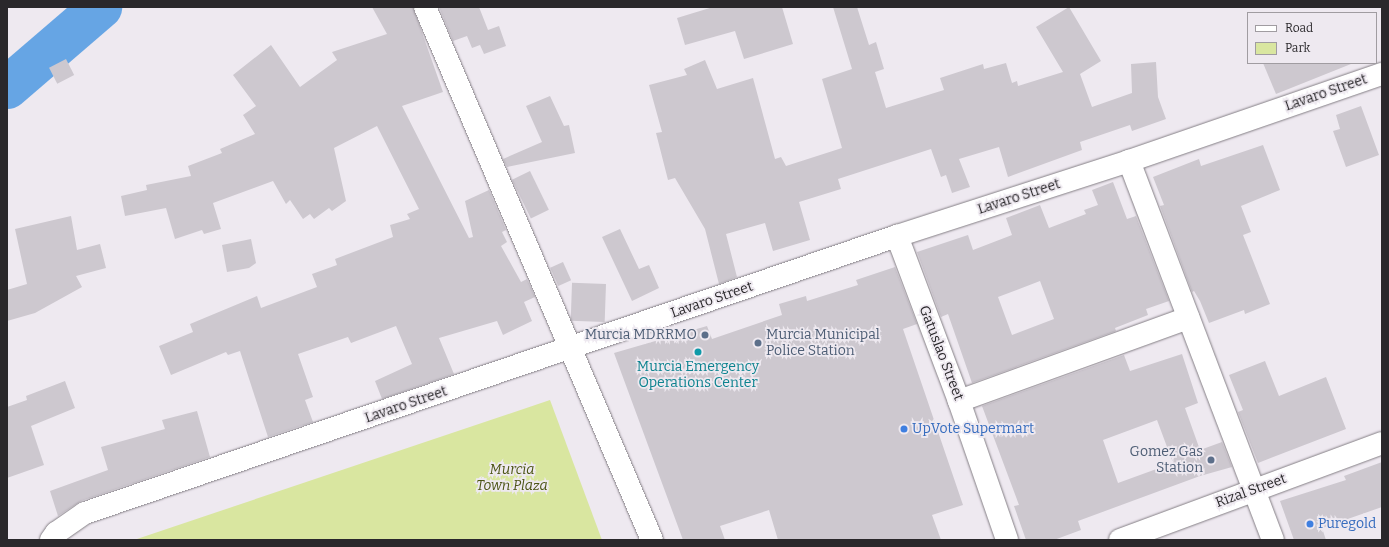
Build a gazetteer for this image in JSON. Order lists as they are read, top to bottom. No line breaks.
{"streets":{"street":["Lavaro Street","Gatuslao Street","Rizal Street"]},"crossings":[["Lavaro Street","Gatuslao Street"]],"parks":["Murcia Town Plaza"],"places":["Murcia MDRRMO","Murcia Municipal Police Station","Murcia Emergency Operations Center","UpVote Supermart","Gomez Gas Station","Puregold"],"legend":["Road","Park"]}
